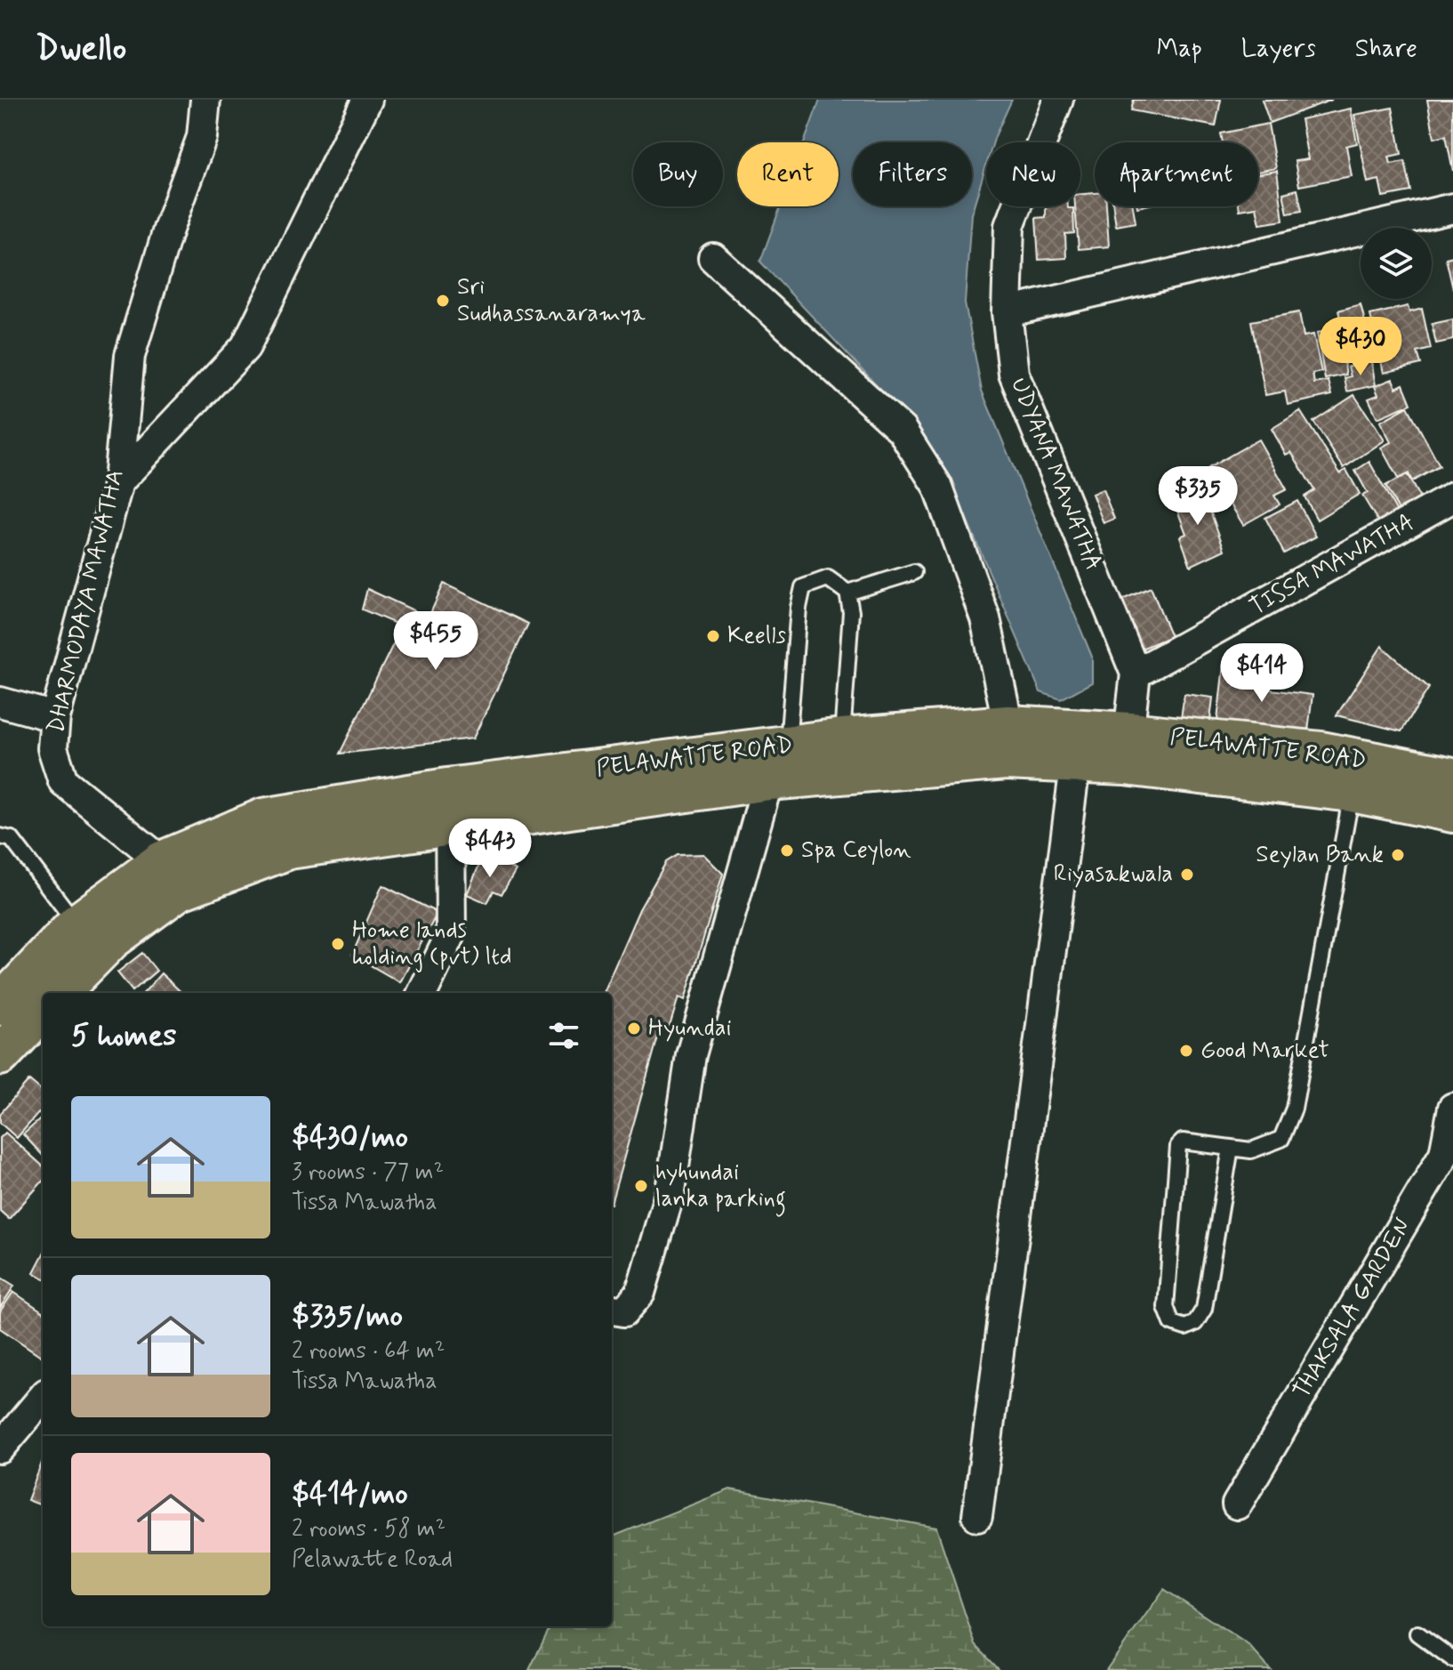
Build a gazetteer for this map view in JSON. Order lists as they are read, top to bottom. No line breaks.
{"streets":{"main road":["PELAWATTE ROAD"],"street":["UDYANA MAWATHA","TISSA MAWATHA","DHARMODAYA MAWATHA","THAKSALA GARDEN"]},"crossings":[["UDYANA MAWATHA","TISSA MAWATHA"],["UDYANA MAWATHA","PELAWATTE ROAD"],["DHARMODAYA MAWATHA","PELAWATTE ROAD"]],"places":["Sri Sudhassanaramya","Keells","Spa Ceylon","Seylan Bank","Riyasakwala","Home lands holding (pvt) ltd","Hyundai","Good Market","hyhundai lanka parking"],"page":{"header":"Dwello","nav":["Map","Layers","Share"],"chip":["Buy","Rent","Filters","New","Apartment"],"price":["$430","$335","$455","$414","$443"],"heading":"5 homes","list":[{"name":"$430/mo","note":"3 rooms · 77 m² · Tissa Mawatha"},{"name":"$335/mo","note":"2 rooms · 64 m² · Tissa Mawatha"},{"name":"$414/mo","note":"2 rooms · 58 m² · Pelawatte Road"}]}}
